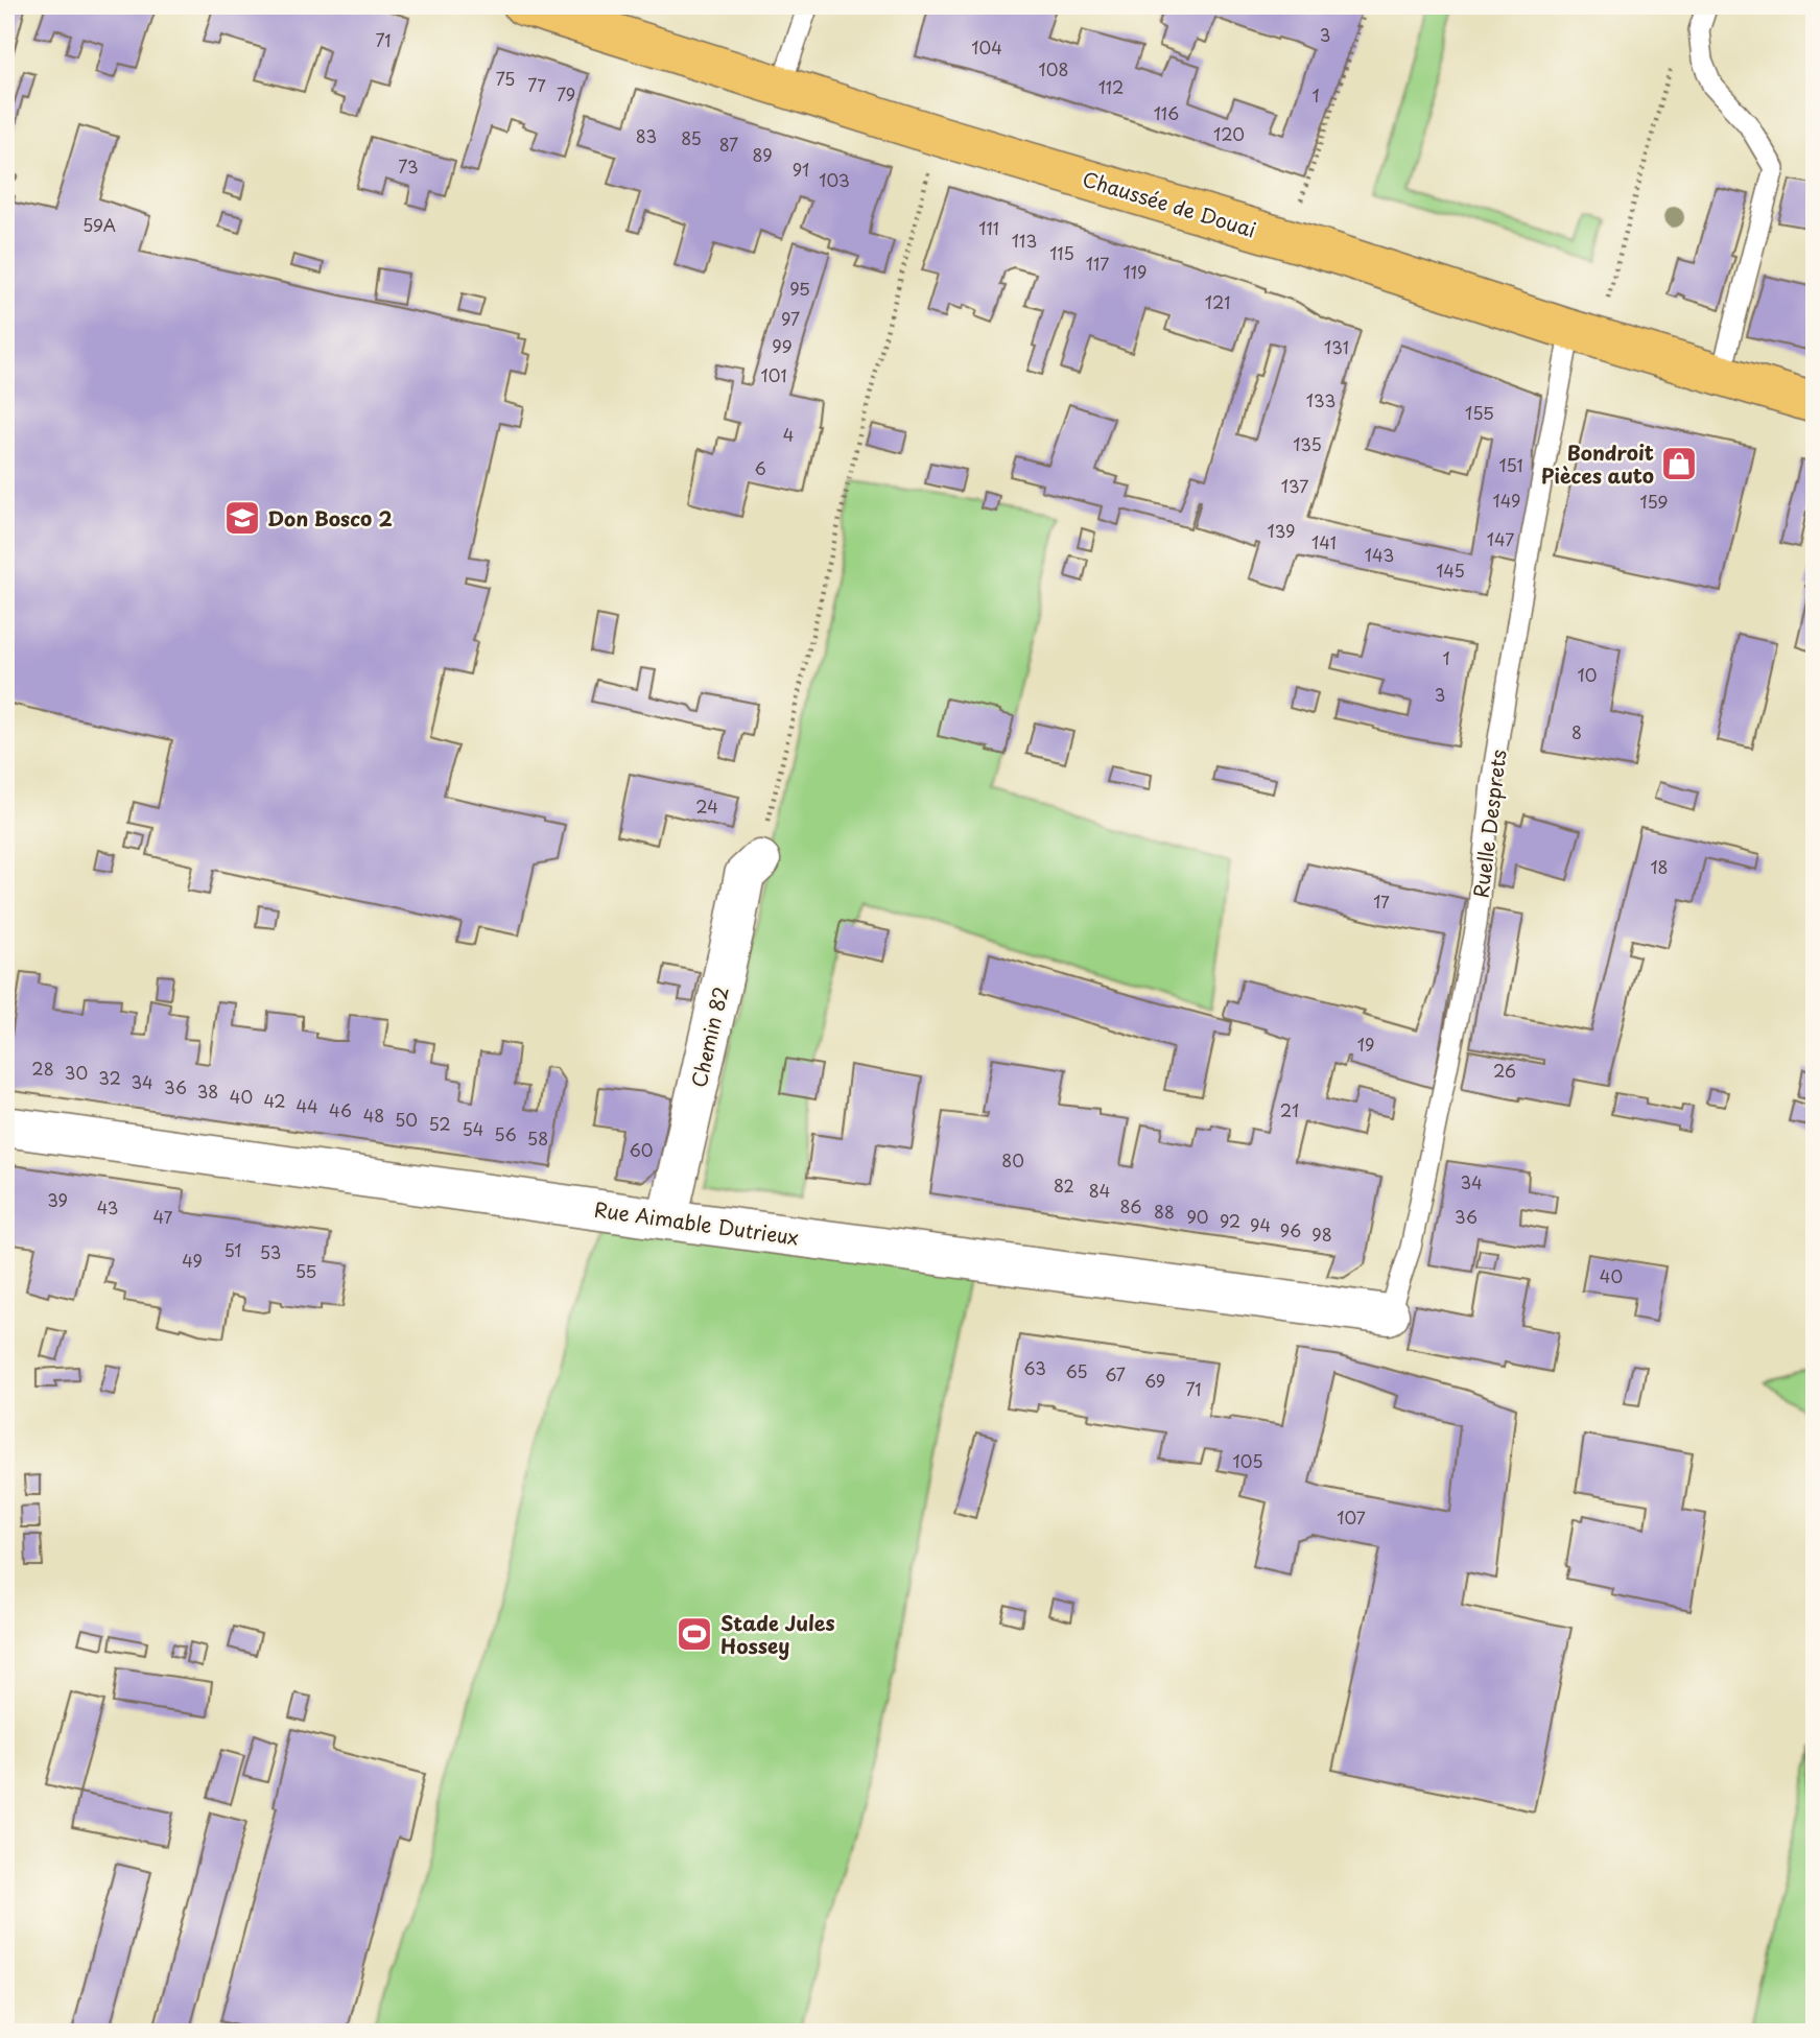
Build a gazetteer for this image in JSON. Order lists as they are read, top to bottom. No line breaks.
{"streets":{"main road":["Chaussée de Douai"],"street":["Chemin 82","Rue Aimable Dutrieux"],"lane":["Ruelle Desprets"]},"crossings":[["Chaussée de Douai","Ruelle Desprets"],["Ruelle Desprets","Rue Aimable Dutrieux"],["Chemin 82","Rue Aimable Dutrieux"]],"places":{"shop":["Bondroit Pièces auto"],"school or university":["Don Bosco 2"],"sports":["Stade Jules Hossey"]},"house_numbers":["3","71","104","108","75","77","112","79","1","116","120","83","85","87","89","73","91","103","59A","111","113","115","117","119","95","121","97","99","131","101","133","155","4","135","151","6","137","149","159","139","147","141","143","145","1","10","3","8","24","18","17","19","28","26","30","32","34","36","38","40","42","44","46","21","48","50","52","54","56","58","60","80","34","82","84","39","86","43","88","47","90","36","92","94","96","98","51","53","49","55","40","63","65","67","69","71","105","107"]}
